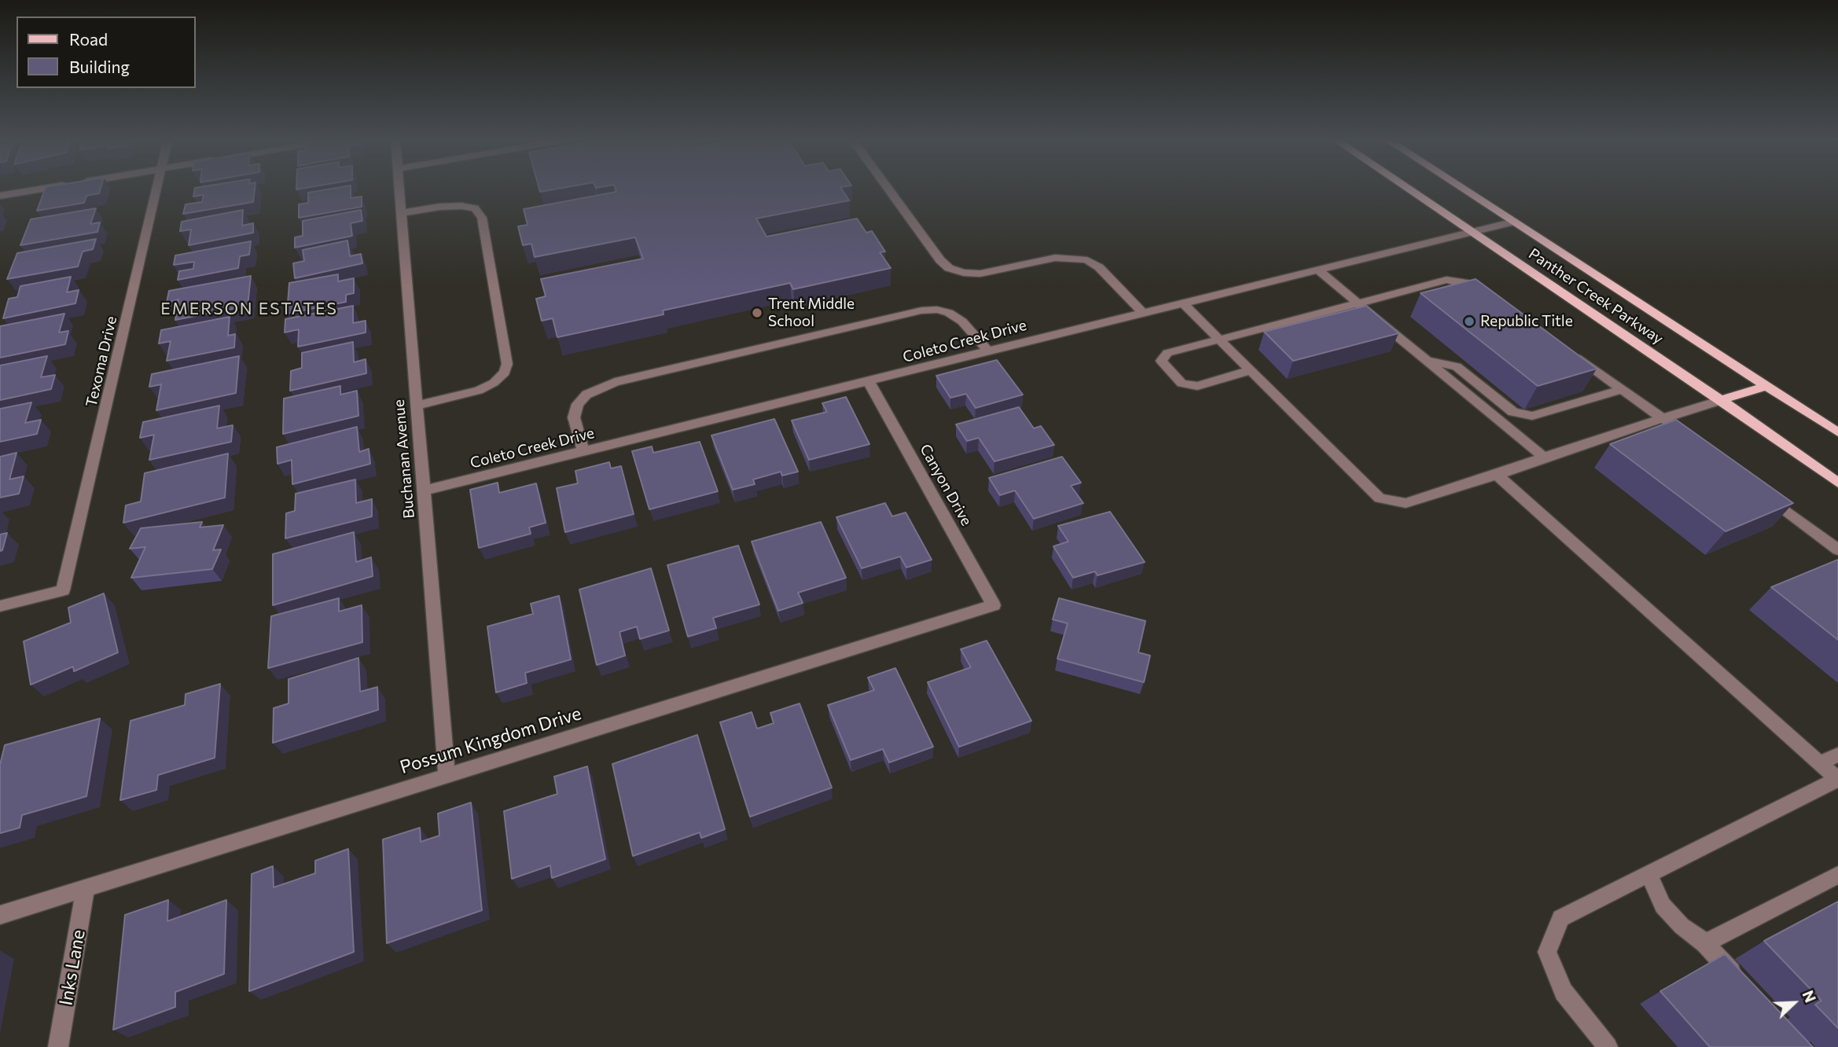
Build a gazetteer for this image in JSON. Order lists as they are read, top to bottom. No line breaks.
{"streets":{"main road":["Panther Creek Parkway"],"street":["Coleto Creek Drive","Texoma Drive","Buchanan Avenue","Canyon Drive","Possum Kingdom Drive","Inks Lane"]},"crossings":[["Panther Creek Parkway","Coleto Creek Drive"],["Coleto Creek Drive","Buchanan Avenue"],["Coleto Creek Drive","Canyon Drive"],["Buchanan Avenue","Possum Kingdom Drive"],["Canyon Drive","Possum Kingdom Drive"],["Possum Kingdom Drive","Inks Lane"]],"districts":["EMERSON ESTATES"],"places":["Trent Middle School","Republic Title"],"legend":["Road","Building"],"north":"top right"}
